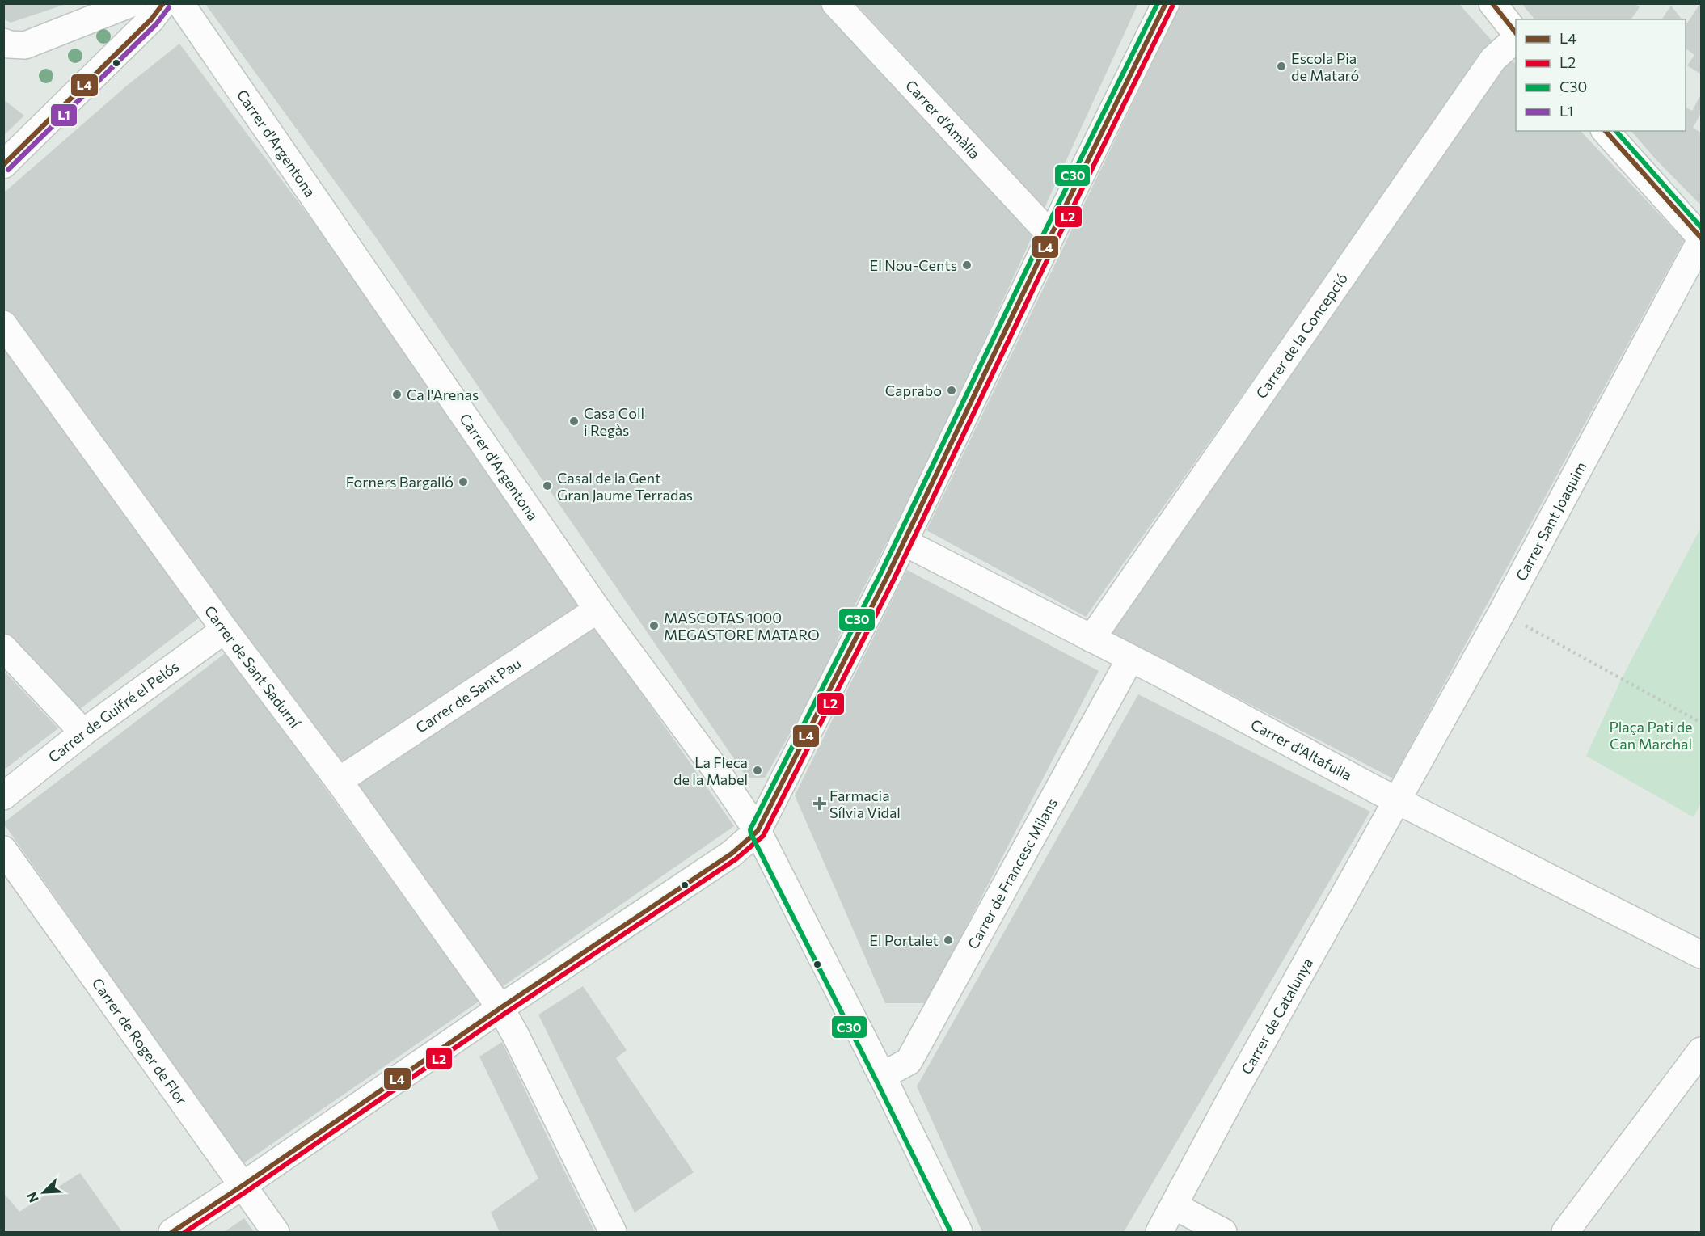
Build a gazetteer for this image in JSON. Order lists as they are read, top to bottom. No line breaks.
{"streets":{"street":["Carrer d'Amàlia","Carrer d'Argentona","Carrer de la Concepció","Carrer Sant Joaquim","Carrer de Sant Sadurní","Carrer de Sant Pau","Carrer de Guifré el Pelós","Carrer d'Altafulla","Carrer de Francesc Milans","Carrer de Catalunya","Carrer de Roger de Flor"]},"crossings":[["Carrer d'Argentona","Carrer de Sant Pau"],["Carrer d'Argentona","Carrer de Francesc Milans"],["Carrer de la Concepció","Carrer d'Altafulla"],["Carrer Sant Joaquim","Carrer d'Altafulla"],["Carrer Sant Joaquim","Carrer de Catalunya"],["Carrer de Sant Sadurní","Carrer de Sant Pau"],["Carrer de Sant Sadurní","Carrer de Guifré el Pelós"],["Carrer d'Altafulla","Carrer de Francesc Milans"],["Carrer d'Altafulla","Carrer de Catalunya"]],"parks":["Plaça Pati de Can Marchal"],"places":{"other":["Escola Pia de Mataró","El Nou-Cents","Caprabo","Ca l'Arenas","Casa Coll i Regàs","Forners Bargalló","Casal de la Gent Gran Jaume Terradas","MASCOTAS 1000 MEGASTORE MATARO","La Fleca de la Mabel","El Portalet"],"health":["Farmacia Sílvia Vidal"]},"lines":["transit line L4","transit line C30","transit line L2","transit line L1"],"legend":["L4","L2","C30","L1"],"north":"bottom left"}
